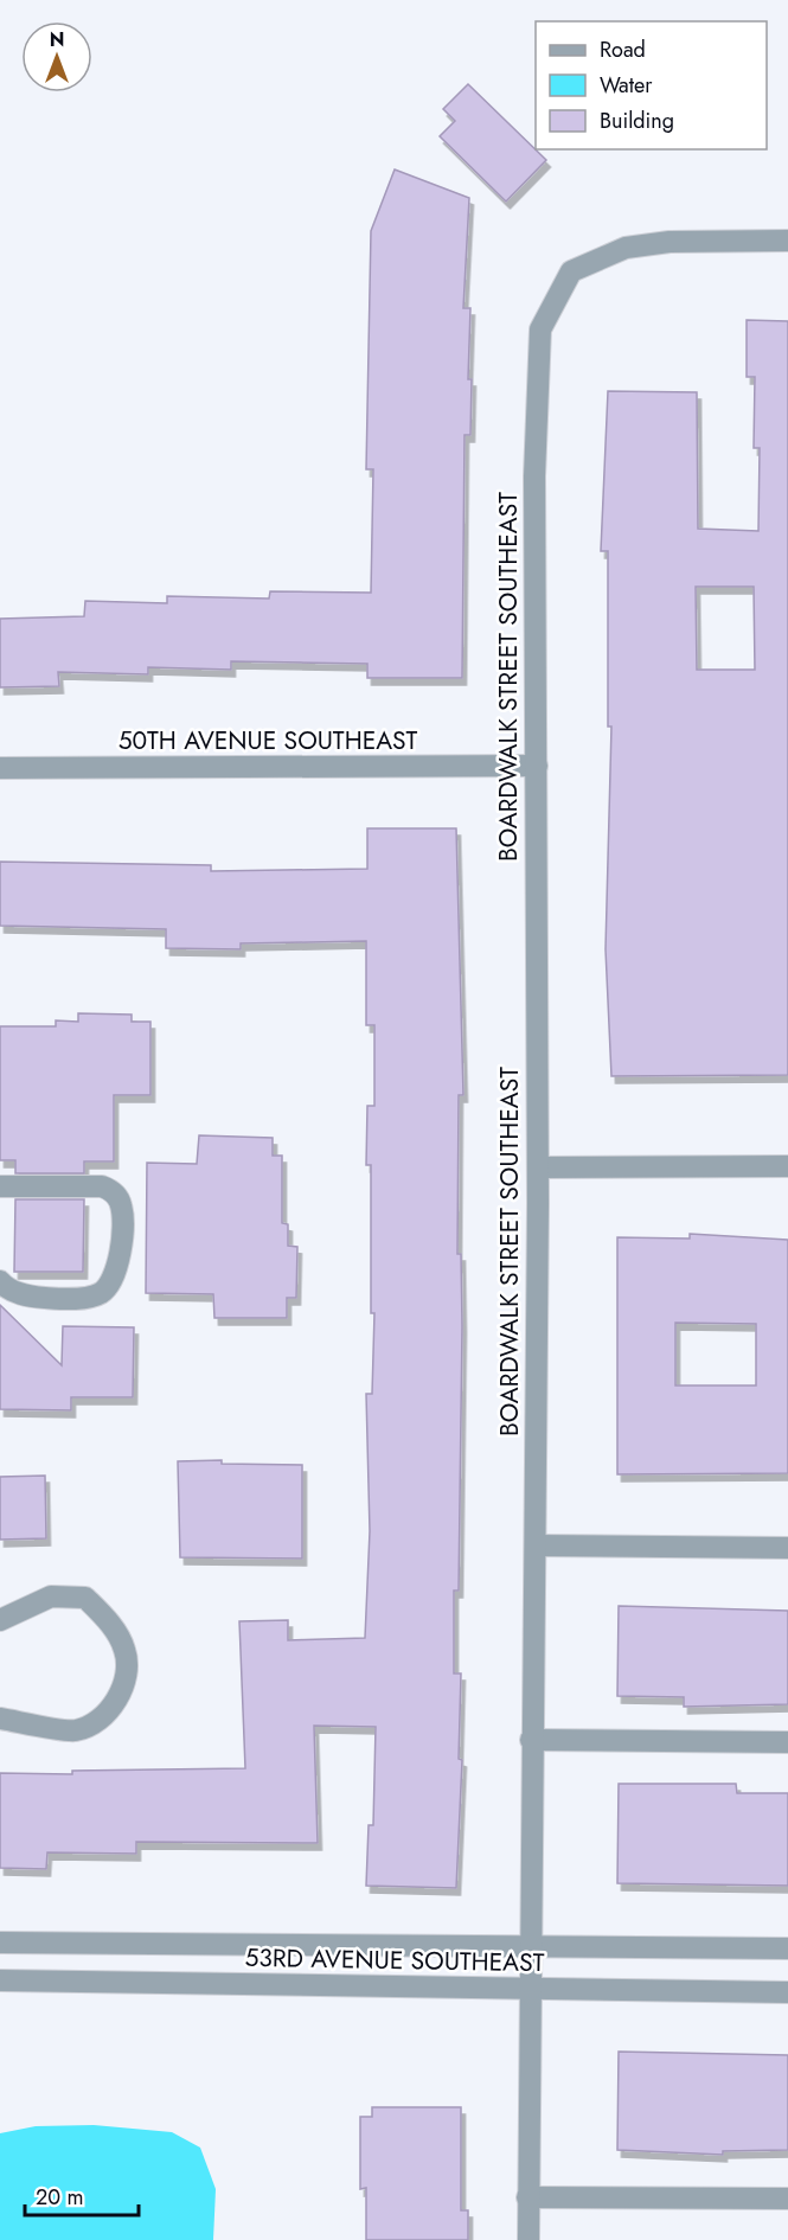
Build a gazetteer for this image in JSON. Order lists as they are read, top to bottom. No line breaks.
{"streets":{"street":["BOARDWALK STREET SOUTHEAST","50TH AVENUE SOUTHEAST","53RD AVENUE SOUTHEAST"]},"crossings":[["BOARDWALK STREET SOUTHEAST","50TH AVENUE SOUTHEAST"],["BOARDWALK STREET SOUTHEAST","53RD AVENUE SOUTHEAST"]],"legend":["Road","Water","Building"],"scale_bar":"20 m","north":"top"}
